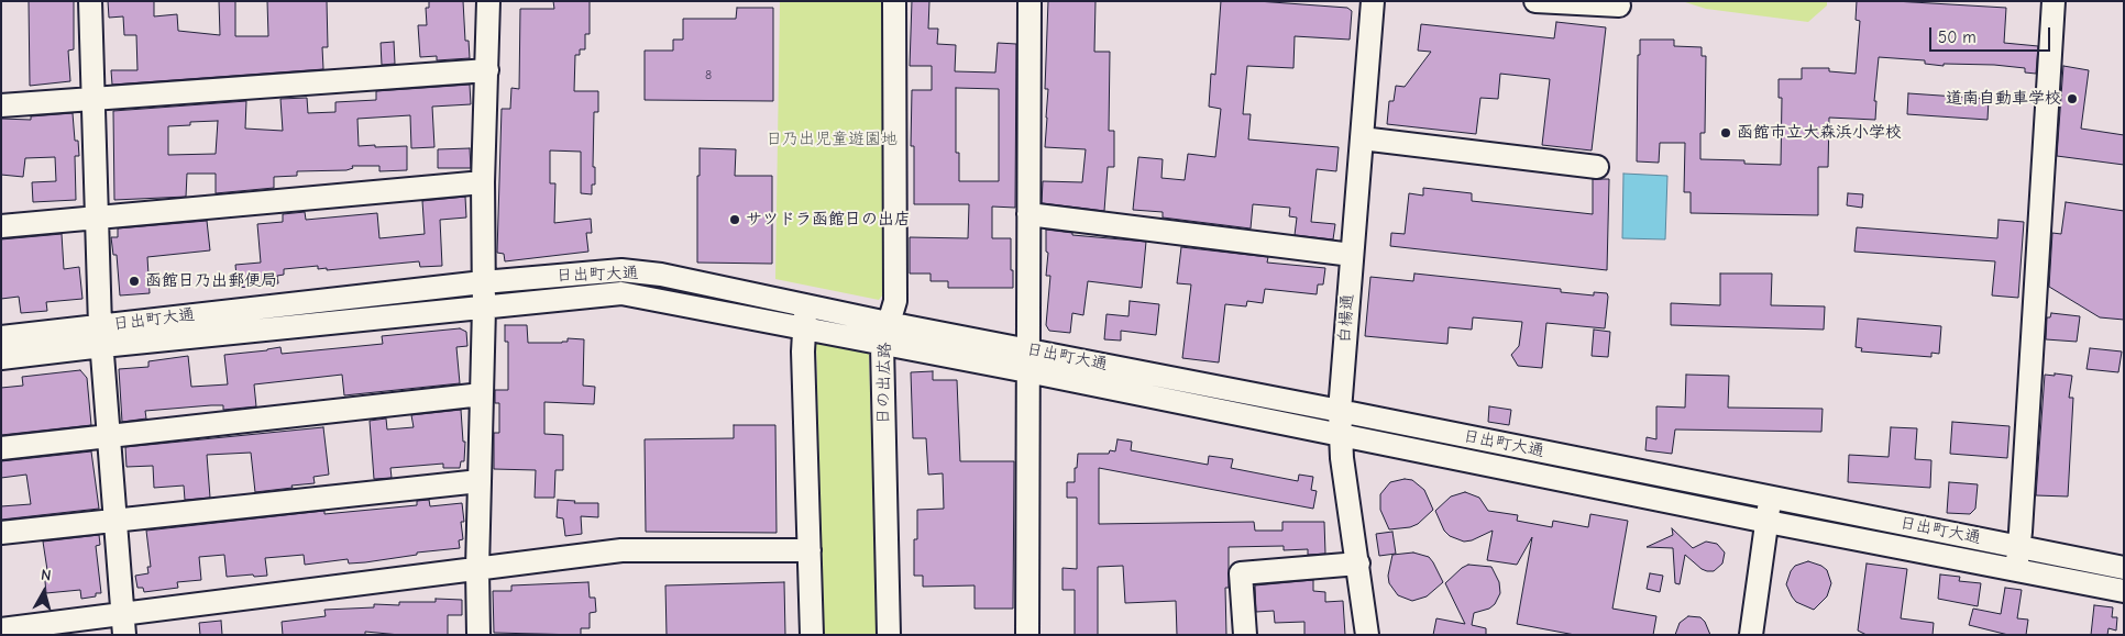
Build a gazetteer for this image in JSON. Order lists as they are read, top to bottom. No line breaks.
{"streets":{"street":["日出町大通","白楊通","日の出広路"]},"crossings":[["日出町大通","白楊通"],["日出町大通","日の出広路"]],"parks":["日乃出児童遊園地"],"places":["道南自動車学校","函館市立大森浜小学校","サツドラ函館日の出店","函館日乃出郵便局"],"house_numbers":["8"],"scale_bar":"50 m","north":"top"}
